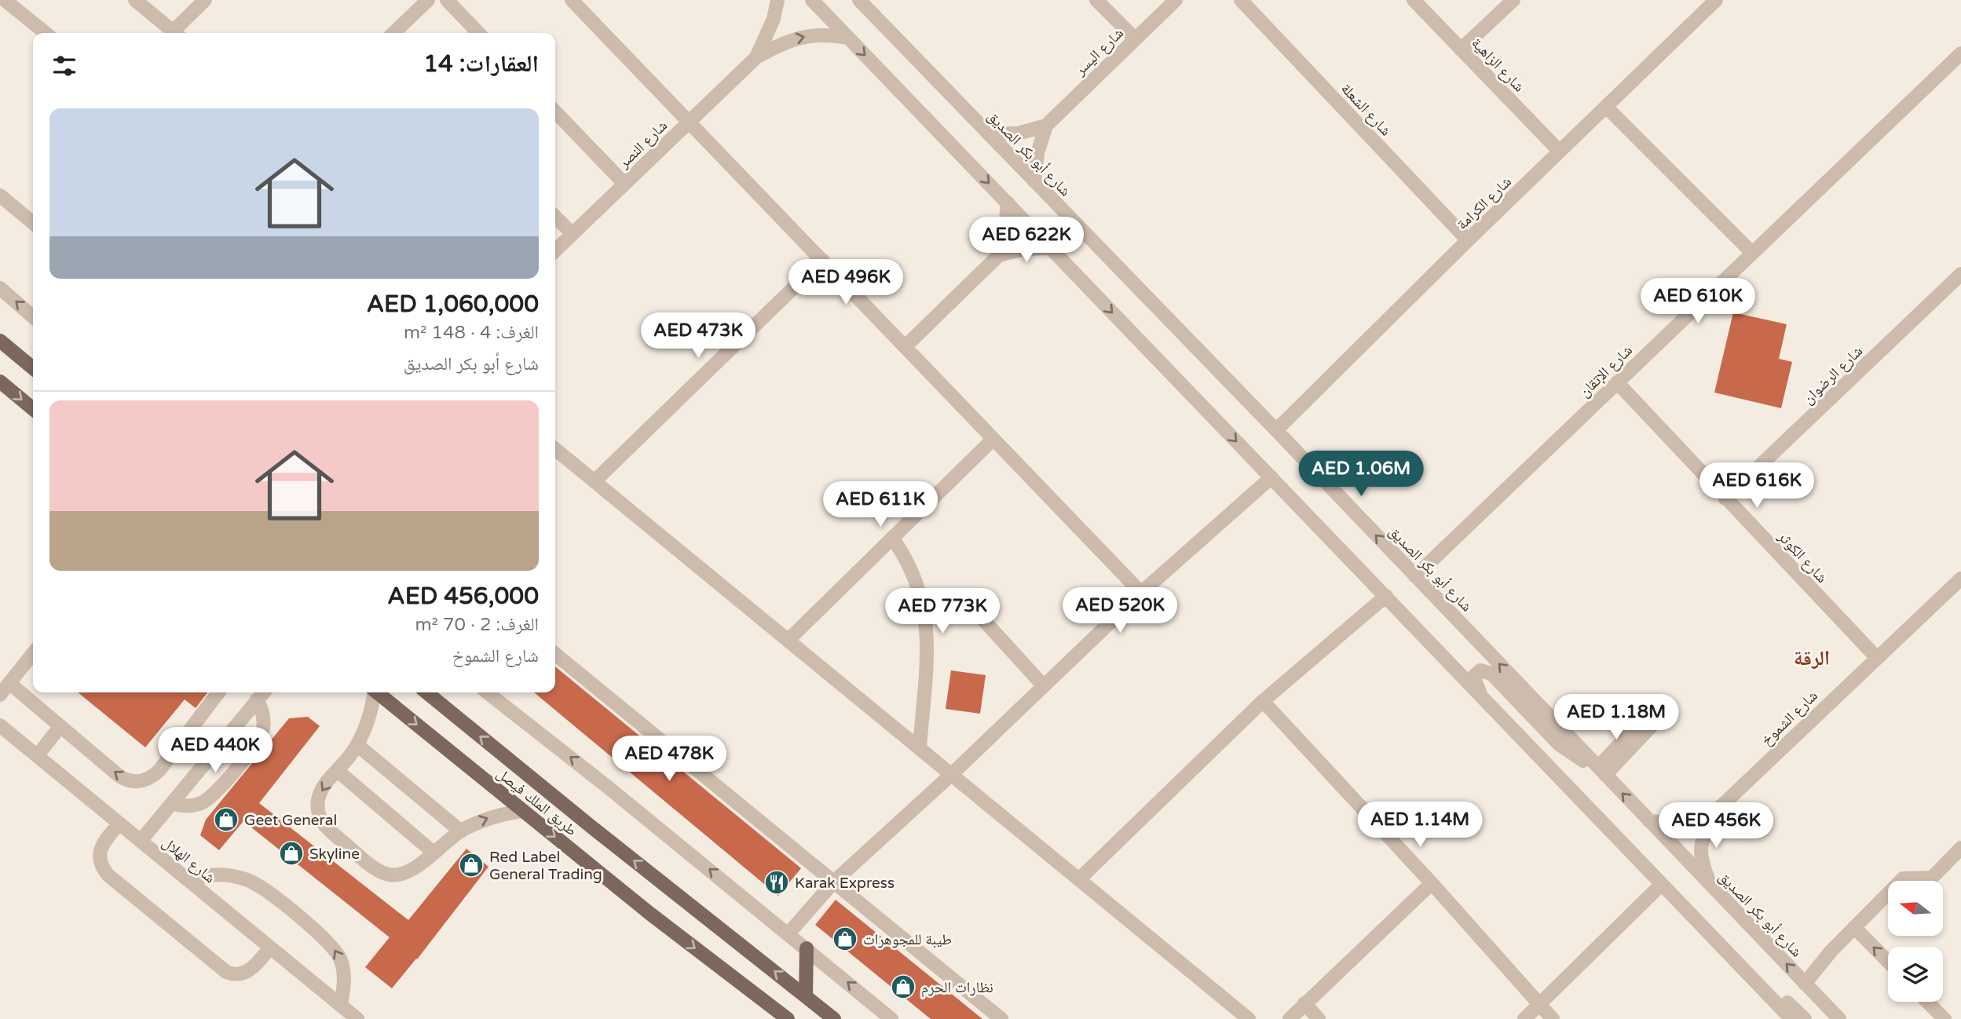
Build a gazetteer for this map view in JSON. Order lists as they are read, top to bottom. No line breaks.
{"streets":{"main road":["طريق الملك فيصل"],"street":["شارع اليسر","شارع الزاهية","شارع الشعلة","شارع النصر","شارع أبو بكر الصديق","شارع الكرامة","شارع الإتقان","شارع الرضوان","شارع الكوثر","شارع الشموخ","شارع الهلال"]},"crossings":[["شارع اليسر","شارع أبو بكر الصديق"],["شارع الزاهية","شارع الكرامة"],["شارع الشعلة","شارع الكرامة"],["شارع أبو بكر الصديق","شارع الكرامة"],["شارع أبو بكر الصديق","شارع الإتقان"],["شارع أبو بكر الصديق","شارع الشموخ"],["شارع الإتقان","شارع الكوثر"],["شارع الرضوان","شارع الكوثر"],["شارع الكوثر","شارع الشموخ"]],"districts":["الرقة"],"places":{"shop":["Geet General","Skyline","Red Label General Trading","طيبة للمجوهرات","نظارات الحرم"],"restaurant":["Karak Express"]},"north":"left","page":{"heading":"العقارات: 14","list":[{"name":"AED 1,060,000","note":"الغرف: 4 · 148 m² · شارع أبو بكر الصديق"},{"name":"AED 456,000","note":"الغرف: 2 · 70 m² · شارع الشموخ"}],"price":["AED 622K","AED 496K","AED 610K","AED 473K","AED 1.06M","AED 616K","AED 611K","AED 520K","AED 773K","AED 1.18M","AED 440K","AED 478K","AED 1.14M","AED 456K"]}}
